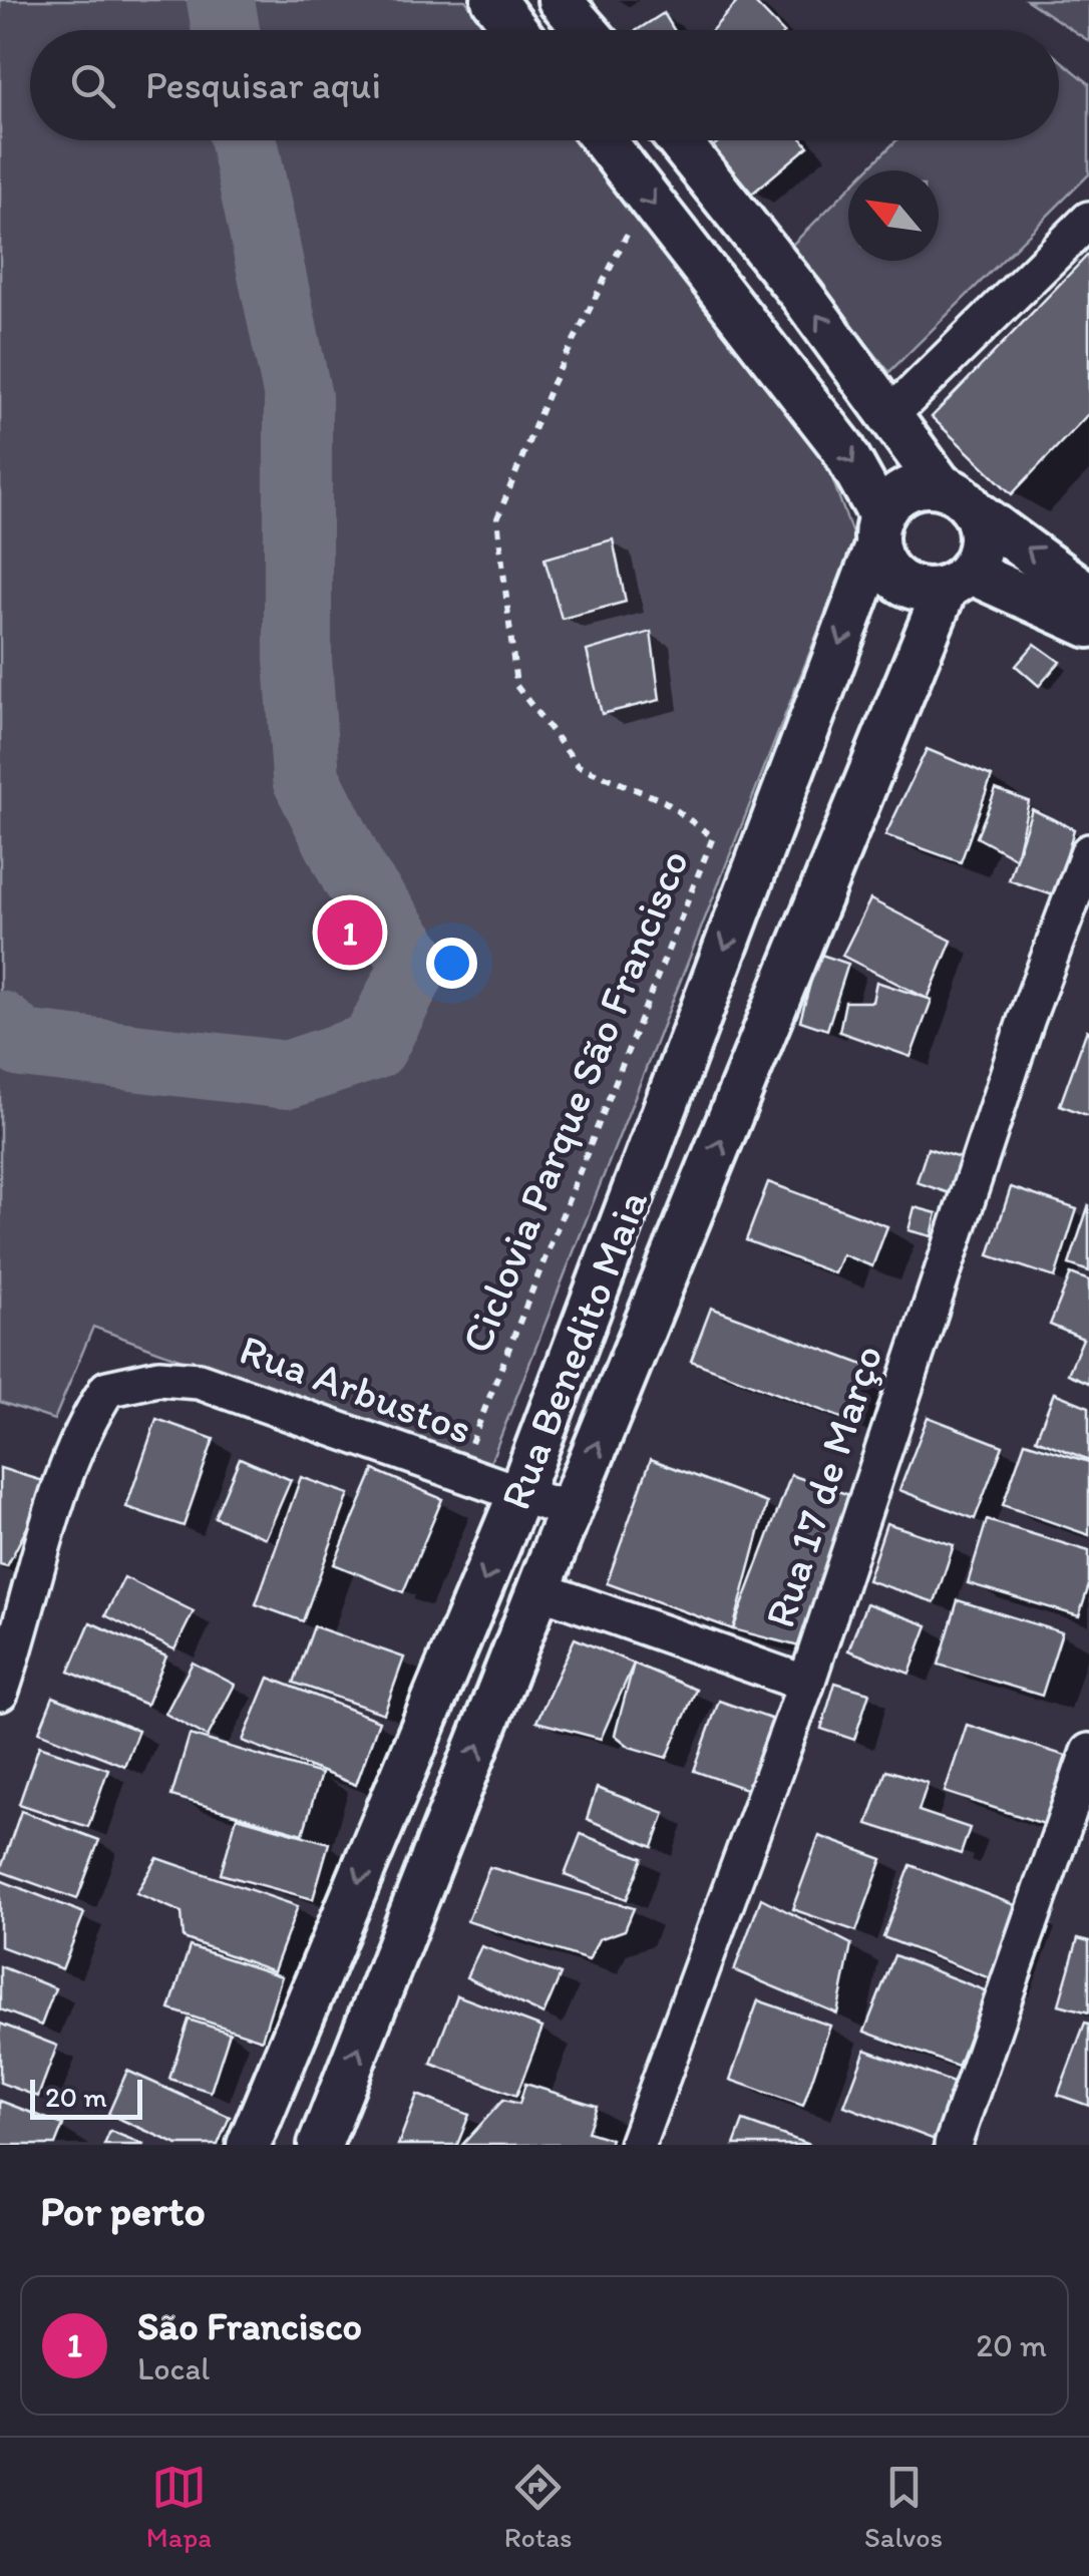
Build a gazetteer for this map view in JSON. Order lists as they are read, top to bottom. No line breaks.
{"streets":{"street":["Rua Benedito Maia","Rua Arbustos","Rua 17 de Março"],"path":["Ciclovia Parque São Francisco"]},"crossings":[["Ciclovia Parque São Francisco","Rua Arbustos"],["Rua Benedito Maia","Rua Arbustos"]],"scale_bar":"20 m","north":"top left","page":{"search":"Pesquisar aqui","pins":"1","scale":"20 m","heading":"Por perto","list":[{"mark":"1","name":"São Francisco","note":"Local","value":"20 m"}],"nav":["Mapa","Rotas","Salvos"]}}
